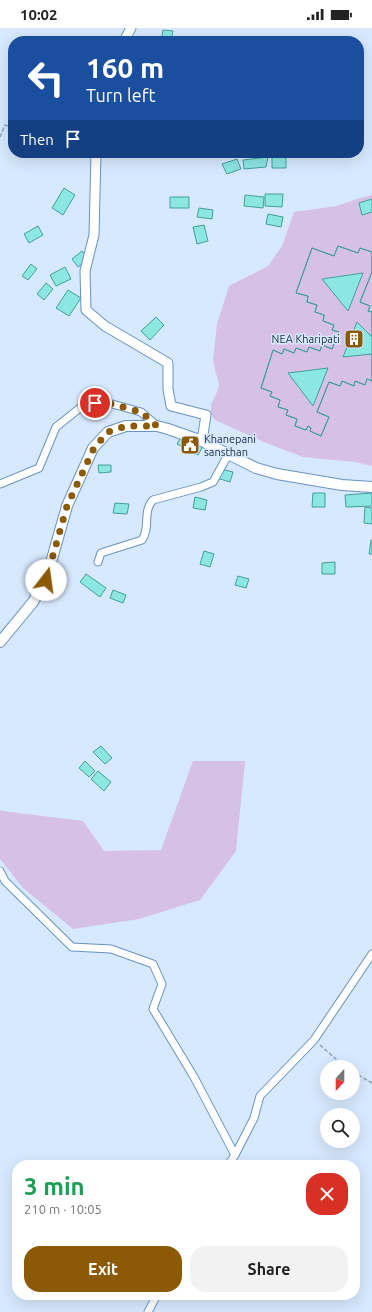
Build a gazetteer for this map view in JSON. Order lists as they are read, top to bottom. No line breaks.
{"places":{"building":["NEA Kharipati"],"public building":["Khanepani sansthan"]},"north":"bottom","page":{"status":"10:02","turn":["160 m","Turn left"],"then":"Then","heading":["3 min","210 m · 10:05"],"buttons":["Exit","Share"]}}
